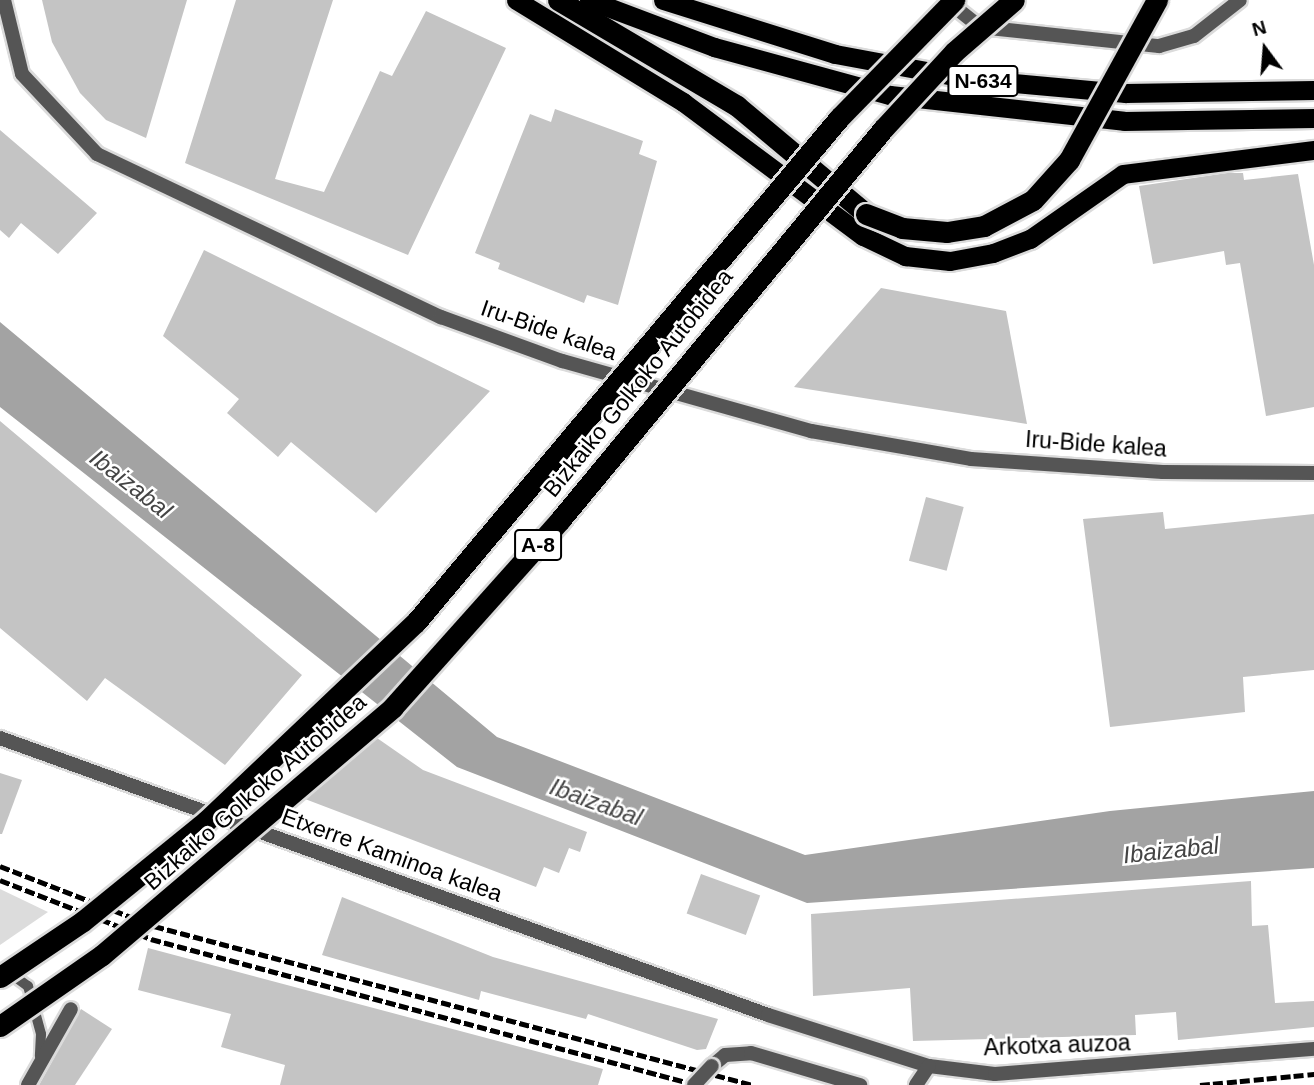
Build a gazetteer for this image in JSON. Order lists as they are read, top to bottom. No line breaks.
{"streets":{"highway":["N-634","Bizkaiko Golkoko Autobidea","A-8"],"street":["Iru-Bide kalea","Etxerre Kaminoa kalea","Arkotxa auzoa"]},"crossings":[["Etxerre Kaminoa kalea","Arkotxa auzoa"]],"water":["Ibaizabal"],"north":"top"}
